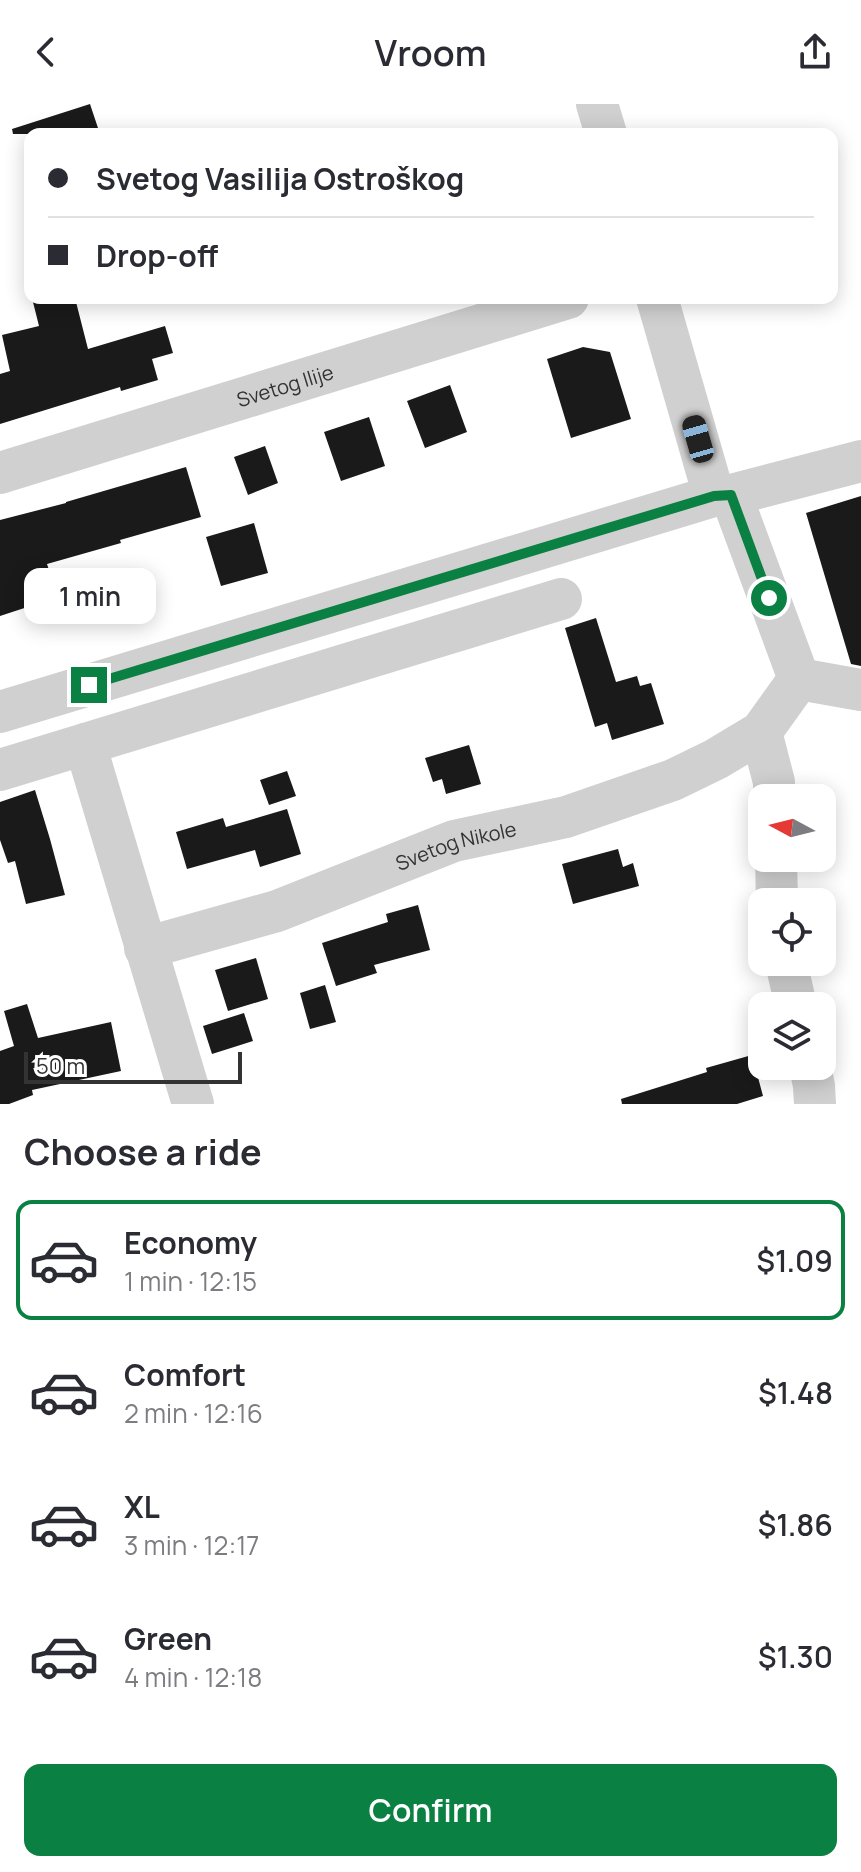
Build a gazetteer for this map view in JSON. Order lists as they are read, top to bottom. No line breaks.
{"streets":{"street":["Svetog Ilije","Svetog Nikole"]},"scale_bar":"50 m","north":"left","page":{"header":"Vroom","banner":["Svetog Vasilija Ostroškog","Drop-off"],"bubble":"1 min","scale":"50 m","heading":"Choose a ride","list":[{"name":"Economy","note":"1 min · 12:15","value":"$1.09"},{"name":"Comfort","note":"2 min · 12:16","value":"$1.48"},{"name":"XL","note":"3 min · 12:17","value":"$1.86"},{"name":"Green","note":"4 min · 12:18","value":"$1.30"}],"buttons":"Confirm"}}
